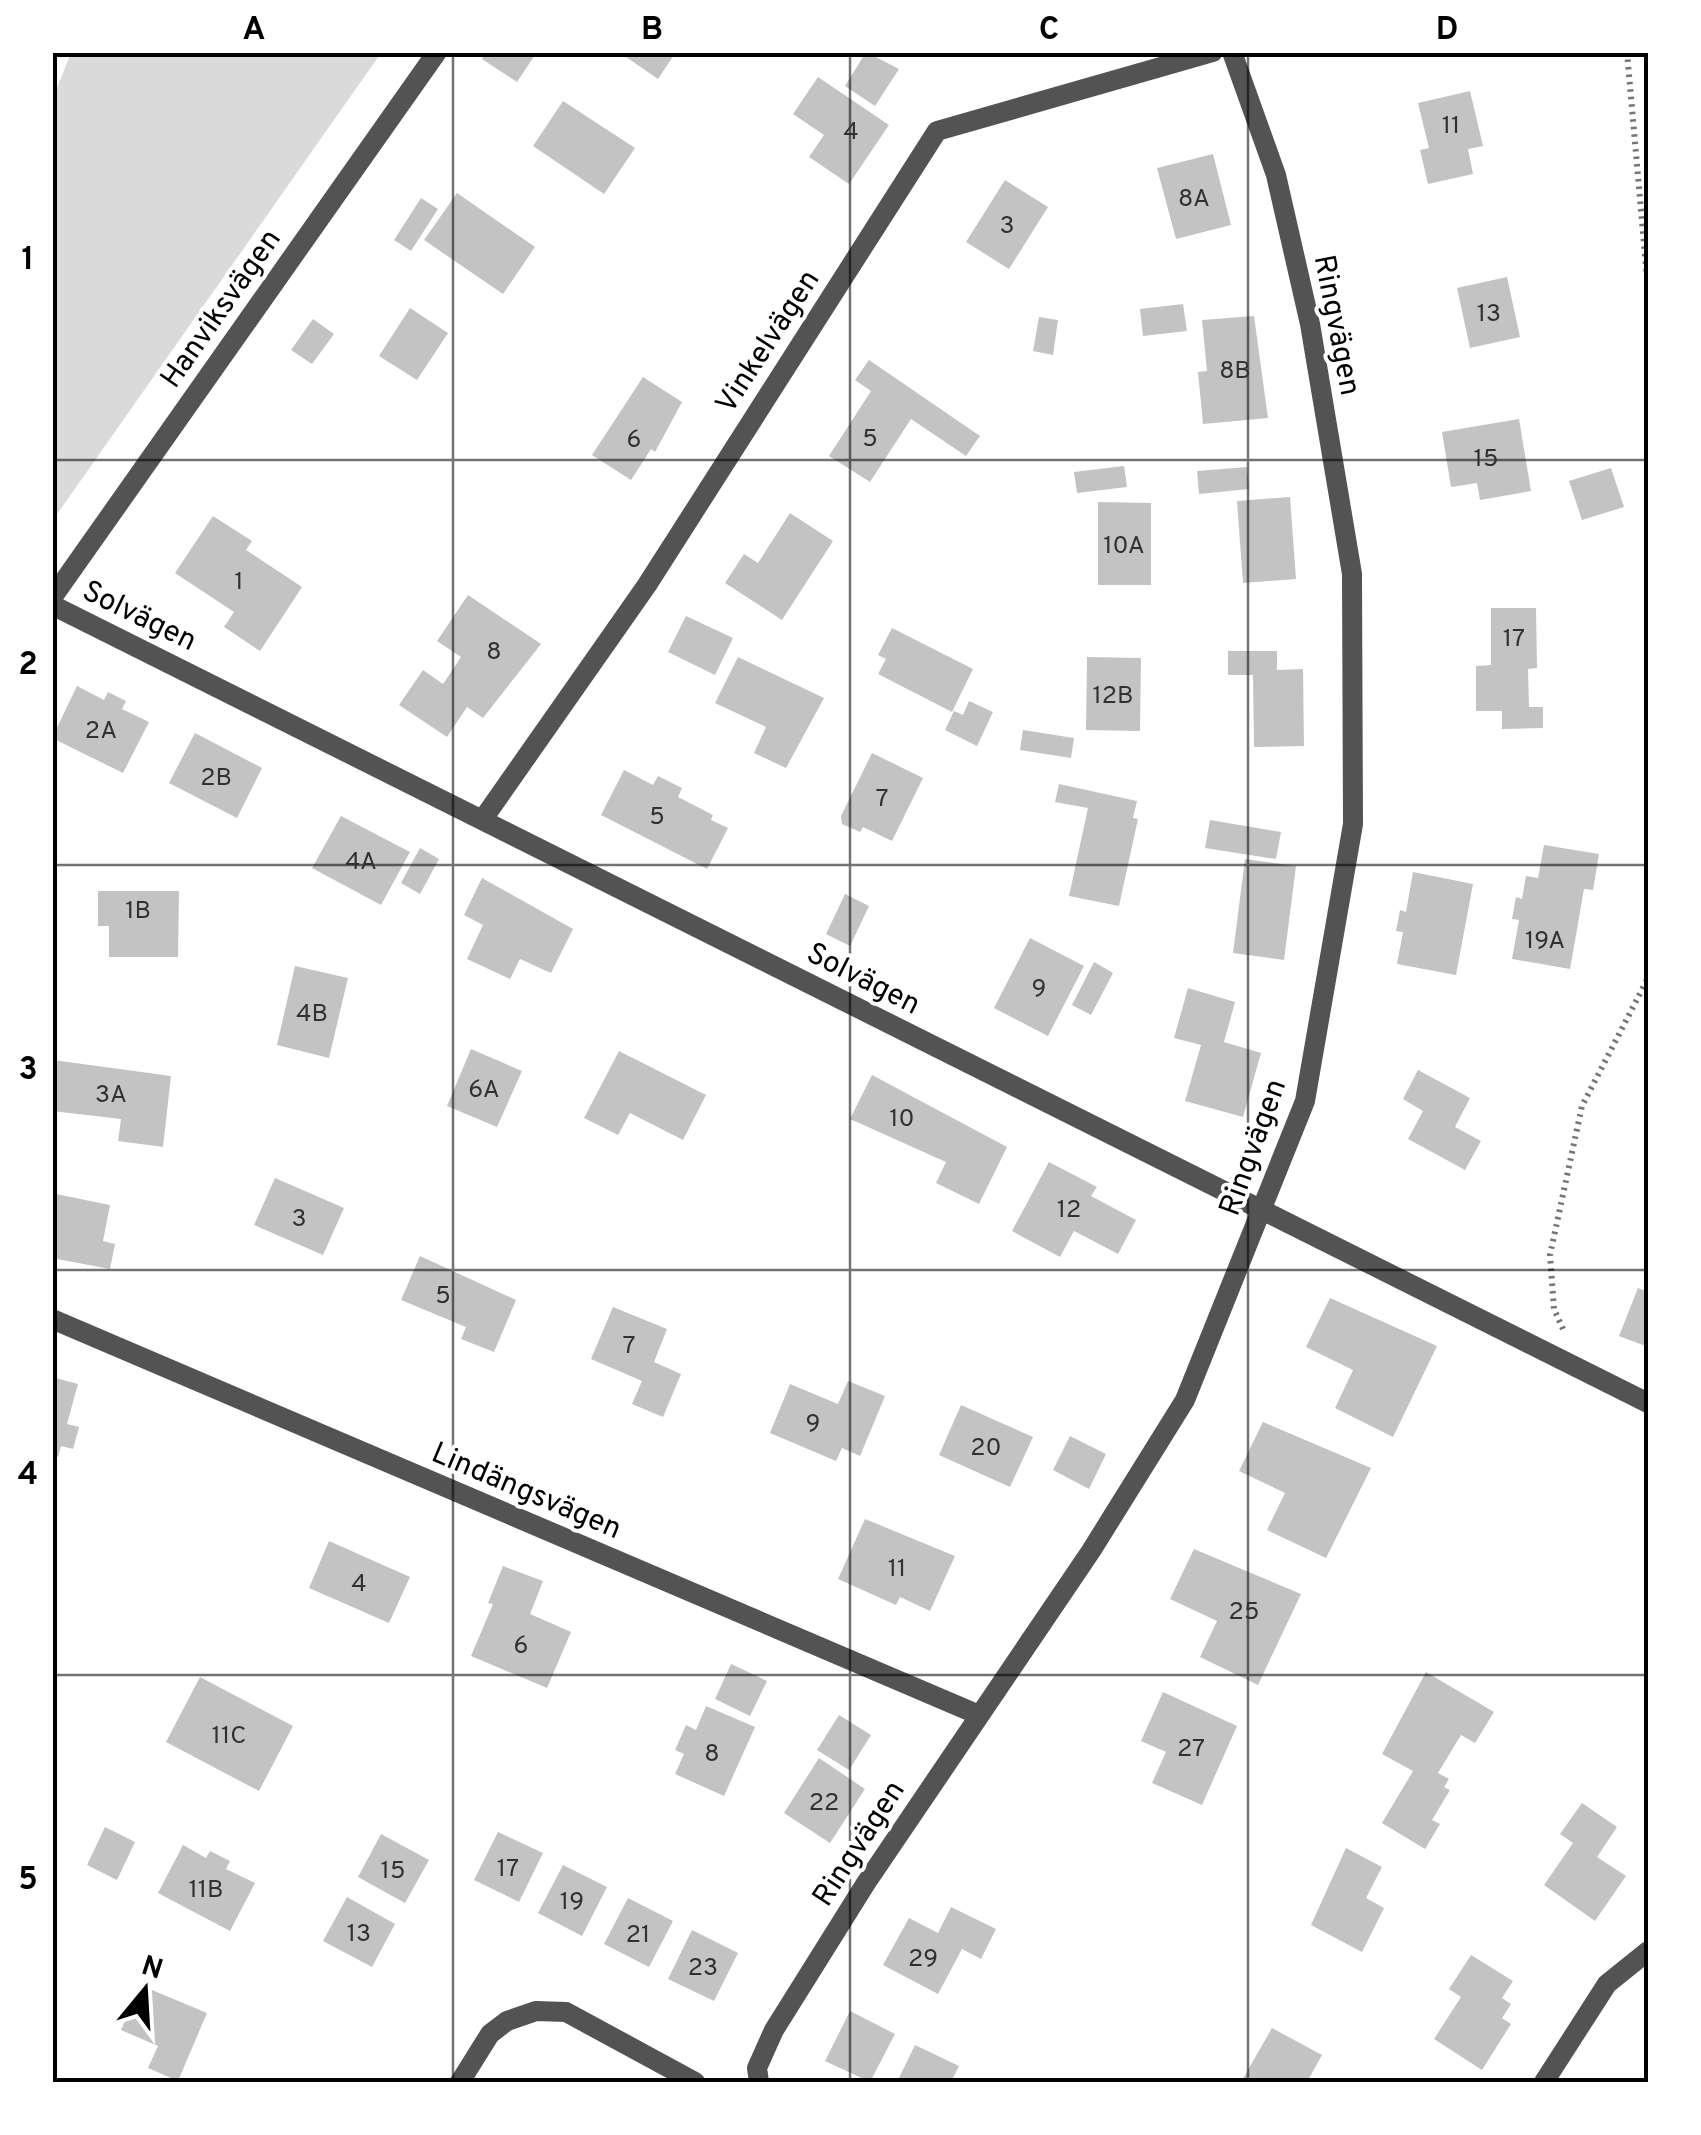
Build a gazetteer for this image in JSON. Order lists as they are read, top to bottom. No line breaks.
{"streets":{"street":["Hanviksvägen","Ringvägen","Vinkelvägen","Solvägen","Lindängsvägen"]},"crossings":[["Hanviksvägen","Solvägen"],["Ringvägen","Solvägen"],["Ringvägen","Lindängsvägen"],["Vinkelvägen","Solvägen"]],"house_numbers":["11","4","8A","3","13","8B","5","6","15","10A","1","17","8","12B","2A","2B","7","5","4A","1B","19A","9","4B","6A","3A","10","12","3","5","7","9","20","11","4","25","6","11C","27","8","22","17","15","11B","19","13","21","29","23"],"north":"top","grid":{"columns":["A","B","C","D"],"rows":["1","2","3","4","5"]}}
